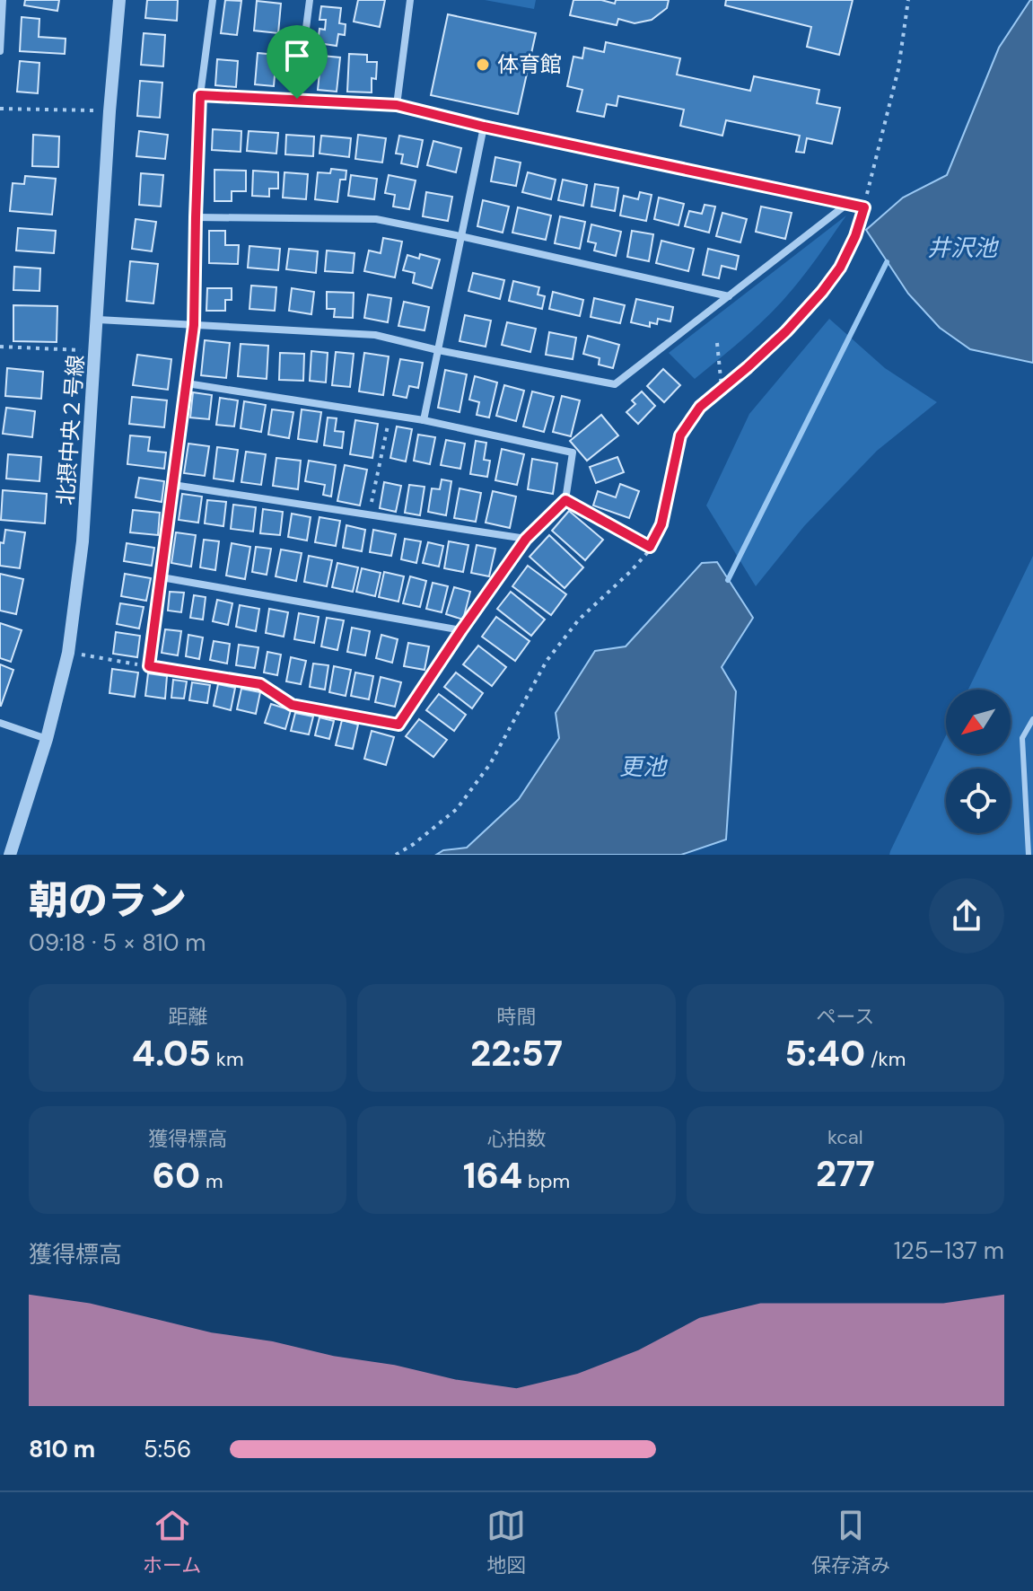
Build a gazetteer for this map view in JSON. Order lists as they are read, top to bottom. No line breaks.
{"streets":{"street":["北摂中央２号線"]},"water":["井沢池","更池"],"places":["体育館"],"north":"bottom left","page":{"heading":["朝のラン","09:18 · 5 × 810 m"],"stats":[["距離","4.05 km"],["時間","22:57"],["ペース","5:40 /km"],["獲得標高","60 m"],["心拍数","164 bpm"],["kcal","277"]],"chart":["獲得標高","125–137 m"],"list":[{"name":"810 m","note":"5:56"}],"tabs":["ホーム","地図","保存済み"]}}
